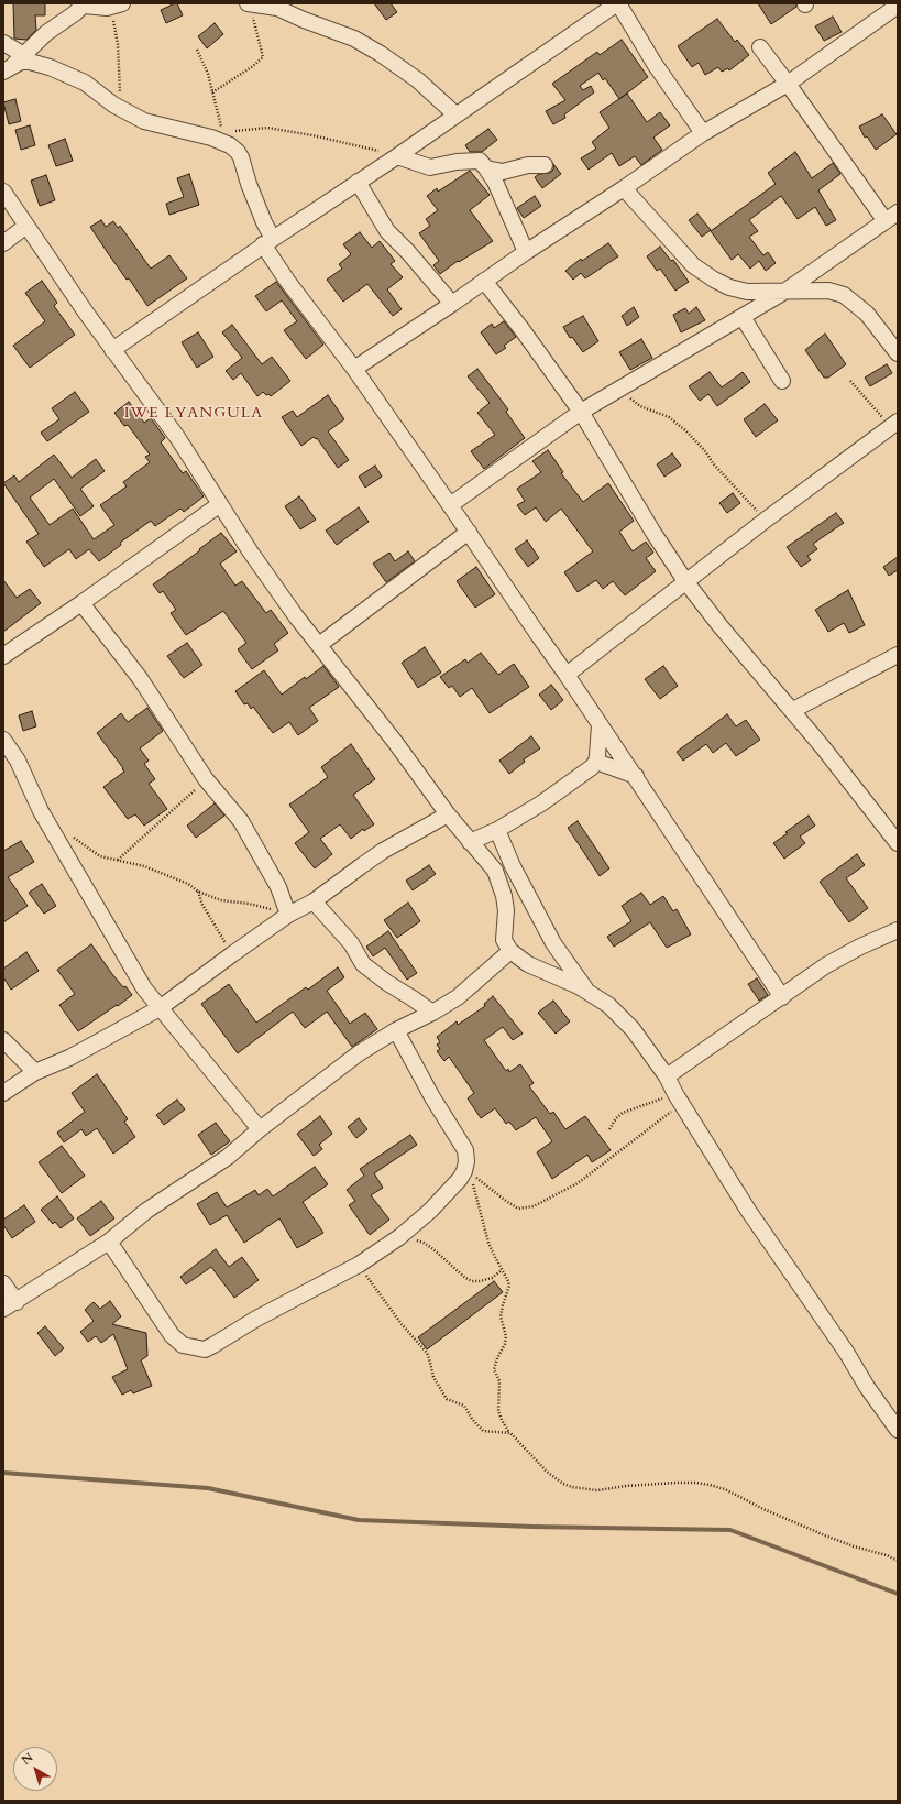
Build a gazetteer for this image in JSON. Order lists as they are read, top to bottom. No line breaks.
{"districts":["IWE LYANGULA"],"north":"top left"}
